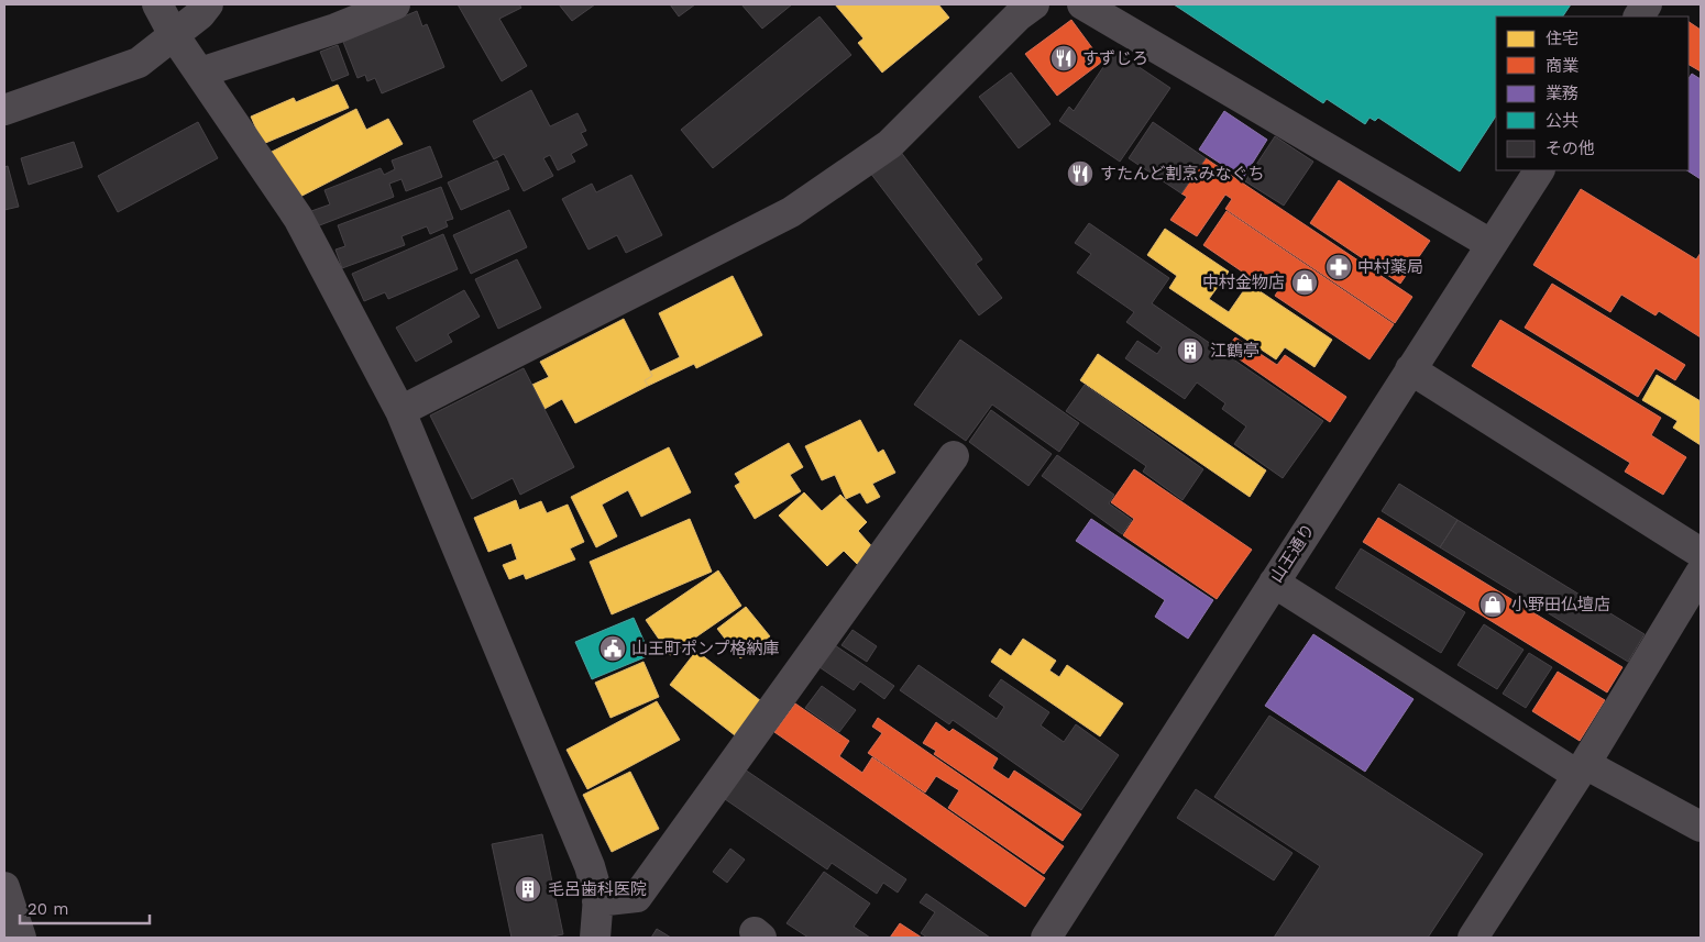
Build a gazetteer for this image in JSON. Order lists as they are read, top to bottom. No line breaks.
{"streets":{"street":["山王通り"]},"places":{"restaurant":["すずじろ","すたんど割烹みなぐち"],"pharmacy":["中村薬局"],"shop":["中村金物店","小野田仏壇店"],"building":["江鶴亭","毛呂歯科医院"],"public building":["山王町ポンプ格納庫"]},"legend":["住宅","商業","業務","公共","その他"],"scale_bar":"20 m"}
